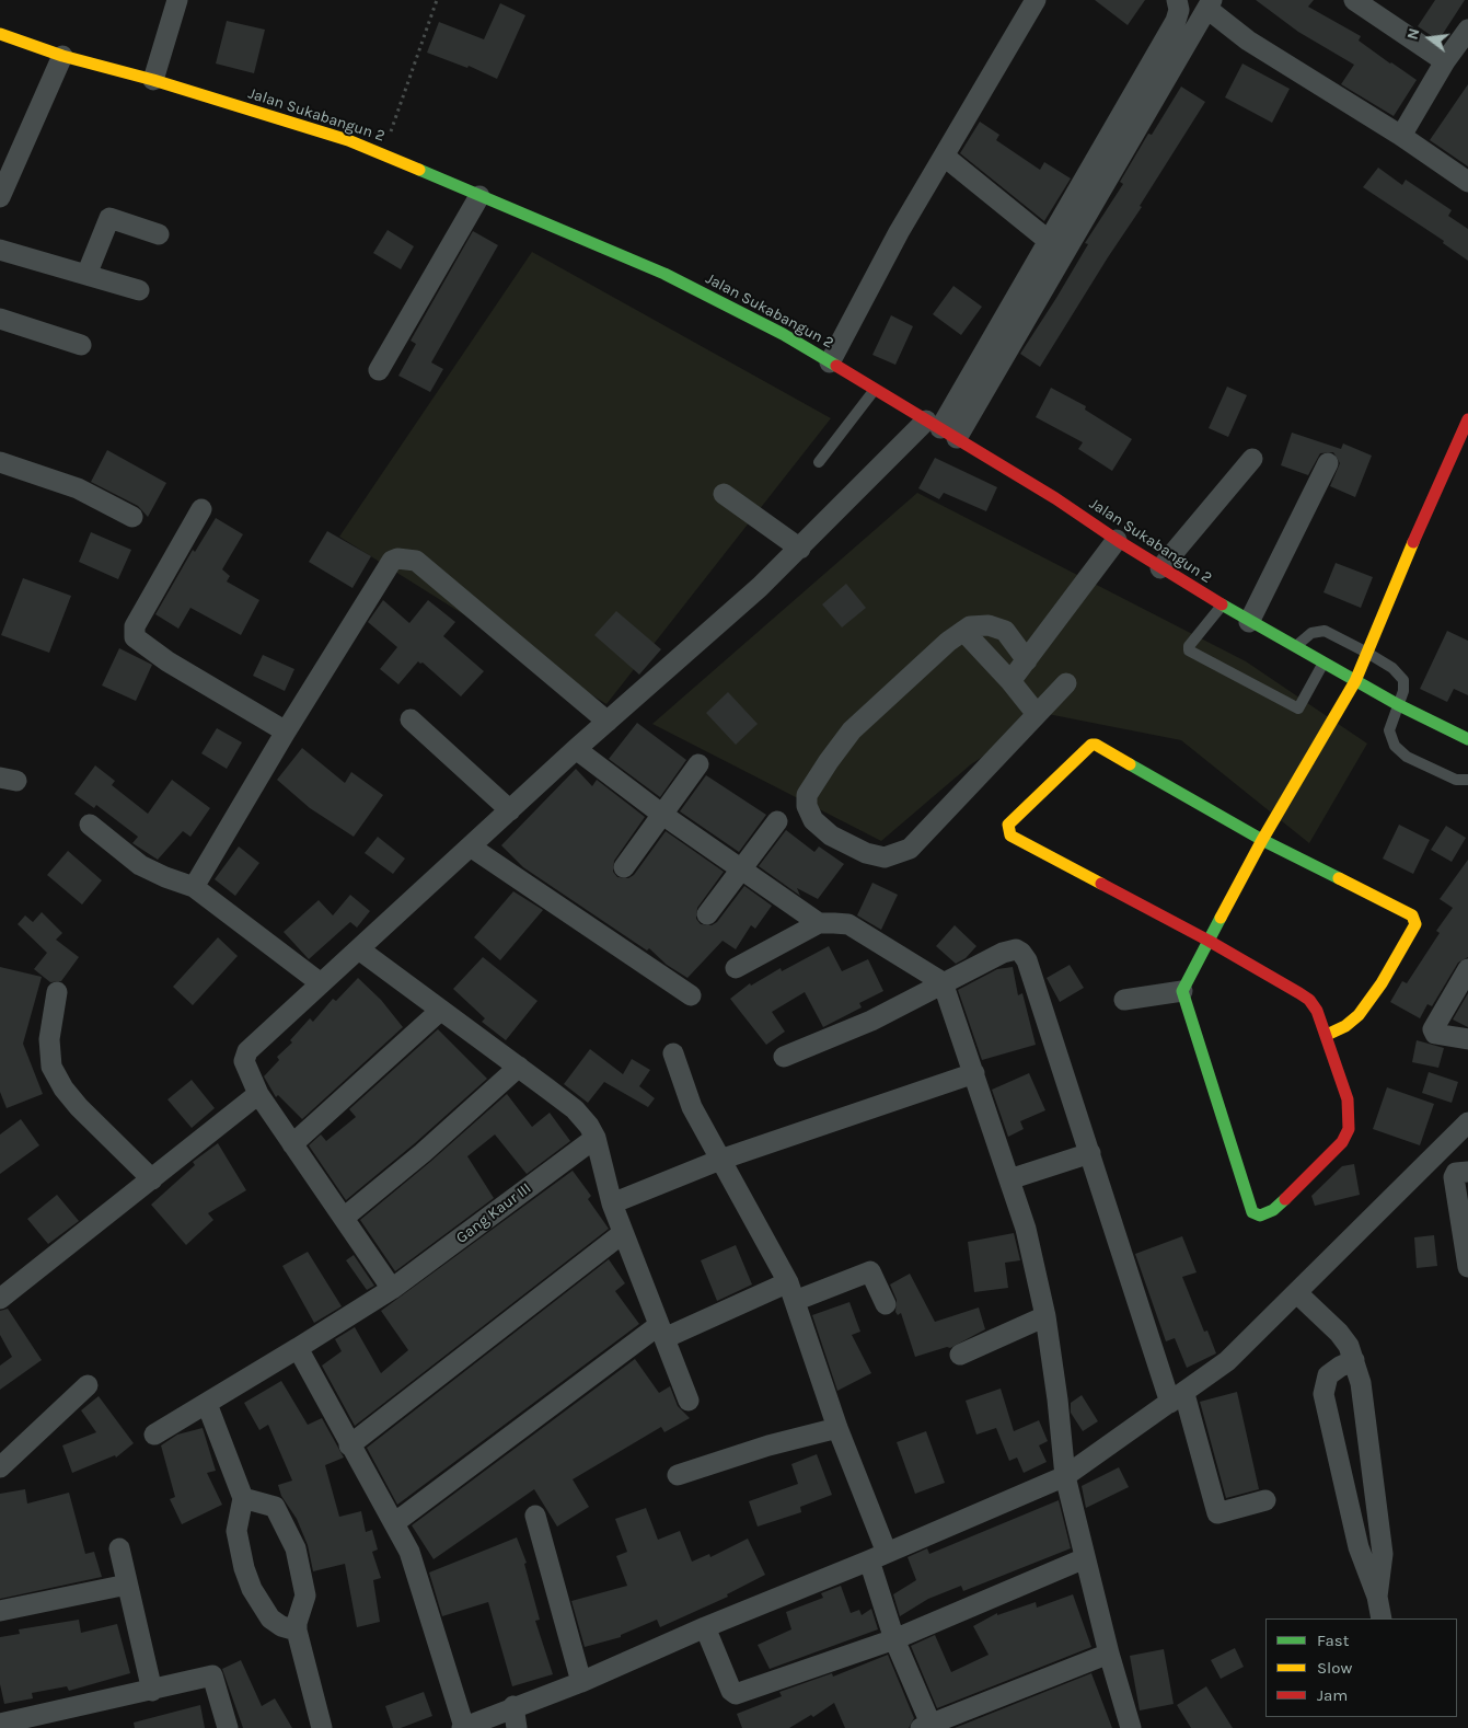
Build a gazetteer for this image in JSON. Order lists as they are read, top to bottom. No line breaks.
{"streets":{"street":["Jalan Sukabangun 2","Gang Kaur III"]},"legend":["Fast","Slow","Jam"],"north":"left"}
